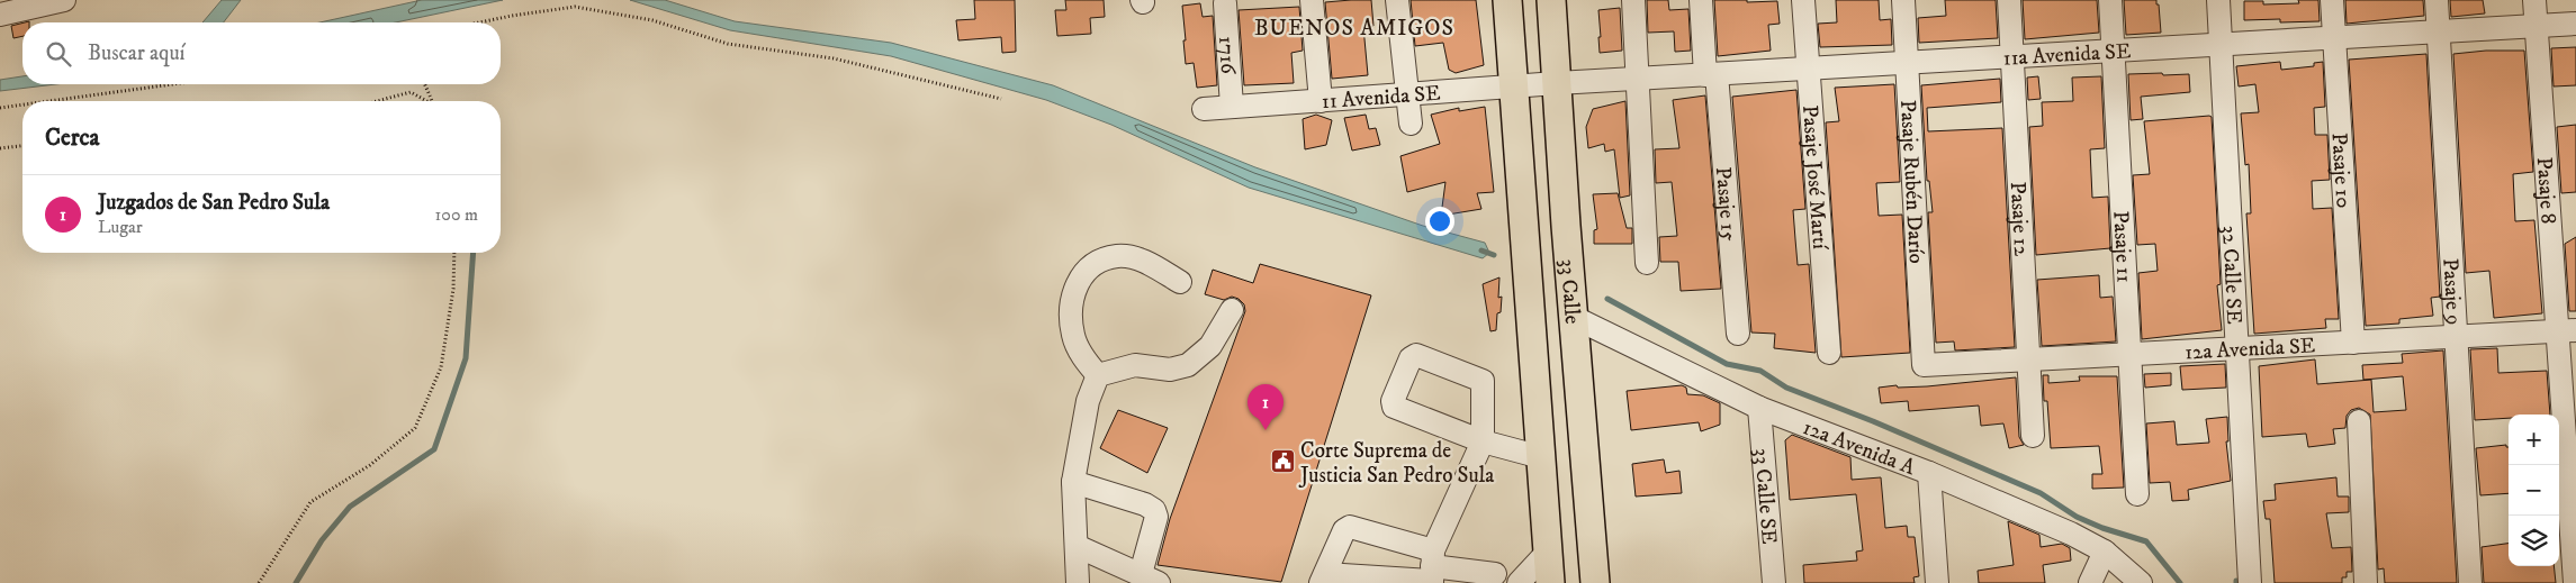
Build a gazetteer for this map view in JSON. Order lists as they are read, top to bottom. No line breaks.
{"streets":{"main road":["33 Calle"],"street":["11a Avenida SE","1716","11 Avenida SE","Pasaje 10","Pasaje José Martí","Pasaje Rubén Darío","Pasaje 8","Pasaje 15","Pasaje 12","Pasaje 11","32 Calle SE","Pasaje 9","12a Avenida SE","12a Avenida A","33 Calle SE"]},"crossings":[["11a Avenida SE","11 Avenida SE"],["11a Avenida SE","Pasaje 10"],["11a Avenida SE","Pasaje José Martí"],["11a Avenida SE","Pasaje Rubén Darío"],["11a Avenida SE","Pasaje 8"],["11a Avenida SE","Pasaje 15"],["11a Avenida SE","Pasaje 12"],["11a Avenida SE","Pasaje 11"],["11a Avenida SE","32 Calle SE"],["11a Avenida SE","Pasaje 9"],["11a Avenida SE","33 Calle"],["1716","11 Avenida SE"],["11 Avenida SE","33 Calle"],["Pasaje 10","12a Avenida SE"],["Pasaje Rubén Darío","12a Avenida SE"],["Pasaje 8","12a Avenida SE"],["Pasaje 12","12a Avenida SE"],["Pasaje 11","12a Avenida SE"],["32 Calle SE","12a Avenida SE"],["Pasaje 9","12a Avenida SE"],["33 Calle","12a Avenida A"],["12a Avenida A","33 Calle SE"]],"districts":["BUENOS AMIGOS"],"places":{"public building":["Corte Suprema de Justicia San Pedro Sula"]},"page":{"search":"Buscar aquí","heading":"Cerca","list":[{"mark":"1","name":"Juzgados de San Pedro Sula","note":"Lugar","value":"100 m"}],"pins":"1","map_buttons":["+","−"]}}
